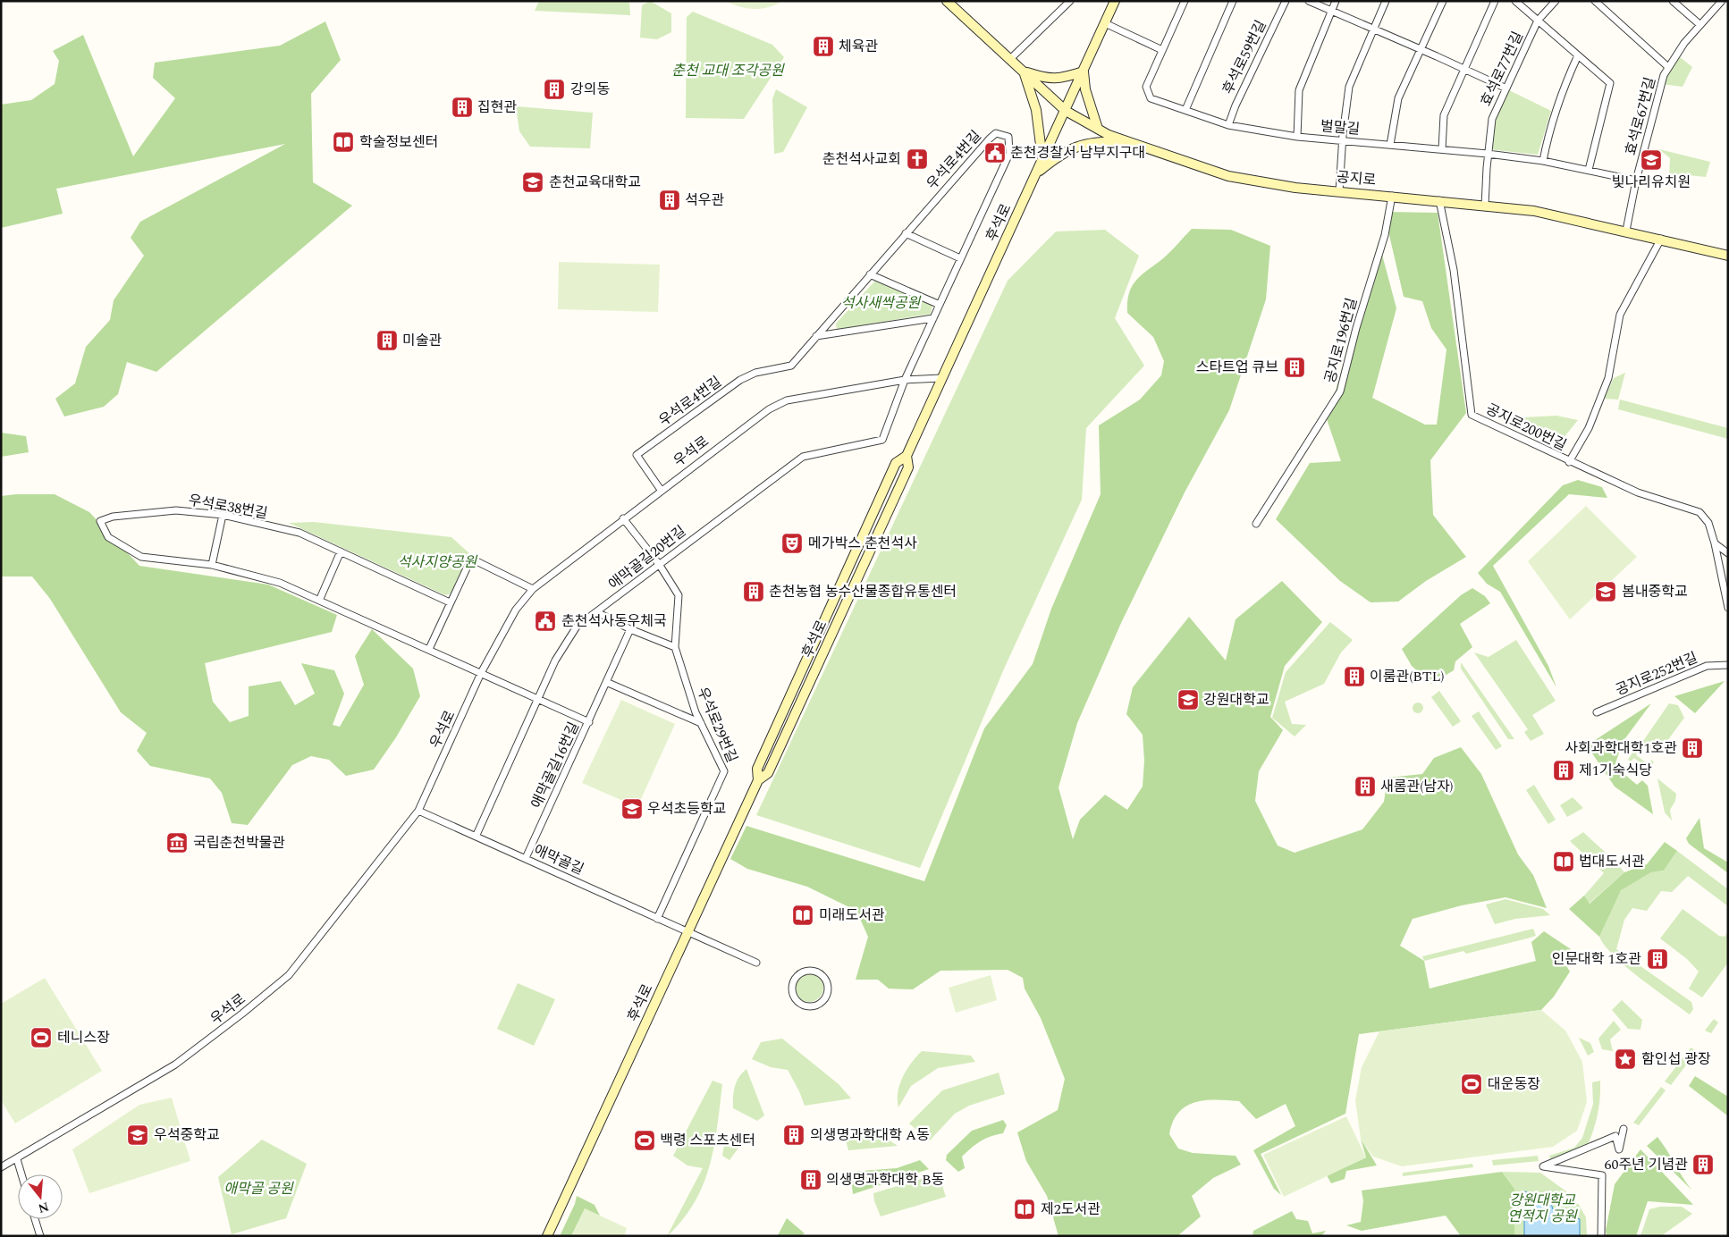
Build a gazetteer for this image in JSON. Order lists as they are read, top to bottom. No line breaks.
{"streets":{"street":["후석로59번길","효석로77번길","효석로67번길","벌말길","우석로4번길","공지로","후석로","공지로196번길","공지로200번길","우석로","우석로38번길","애막골길20번길","공지로252번길","우석로29번길","애막골길16번길","애막골길"]},"crossings":[["후석로59번길","벌말길"],["효석로77번길","벌말길"],["효석로77번길","공지로"],["효석로67번길","벌말길"],["효석로67번길","공지로"],["우석로4번길","우석로"],["우석로4번길","애막골길20번길"],["공지로","후석로"],["공지로","공지로196번길"],["공지로","공지로200번길"],["후석로","우석로"],["후석로","애막골길"],["우석로","우석로38번길"],["우석로","애막골길20번길"],["우석로","우석로29번길"],["우석로","애막골길"],["우석로38번길","애막골길20번길"],["우석로38번길","애막골길16번길"],["애막골길20번길","우석로29번길"],["애막골길20번길","애막골길"],["우석로29번길","애막골길"],["애막골길16번길","애막골길"]],"parks":["춘천 교대 조각공원","석사새싹공원","석사지양공원","애막골 공원","강원대학교 연적지 공원"],"places":{"building":["체육관","강의동","집현관","석우관","미술관","스타트업 큐브","춘천농협 농수산물종합유통센터","이룸관(BTL)","사회과학대학1호관","제1기숙식당","새롬관(남자)","인문대학 1호관","의생명과학대학 A동","60주년 기념관","의생명과학대학 B동"],"library":["학술정보센터","법대도서관","미래도서관","제2도서관"],"public building":["춘천경찰서 남부지구대","춘천석사동우체국"],"church":["춘천석사교회"],"school or university":["빛나리유치원","춘천교육대학교","봄내중학교","강원대학교","우석초등학교","우석중학교"],"theatre":["메가박스 춘천석사"],"museum":["국립춘천박물관"],"sports":["테니스장","대운동장","백령 스포츠센터"],"place":["함인섭 광장"]},"north":"bottom"}
